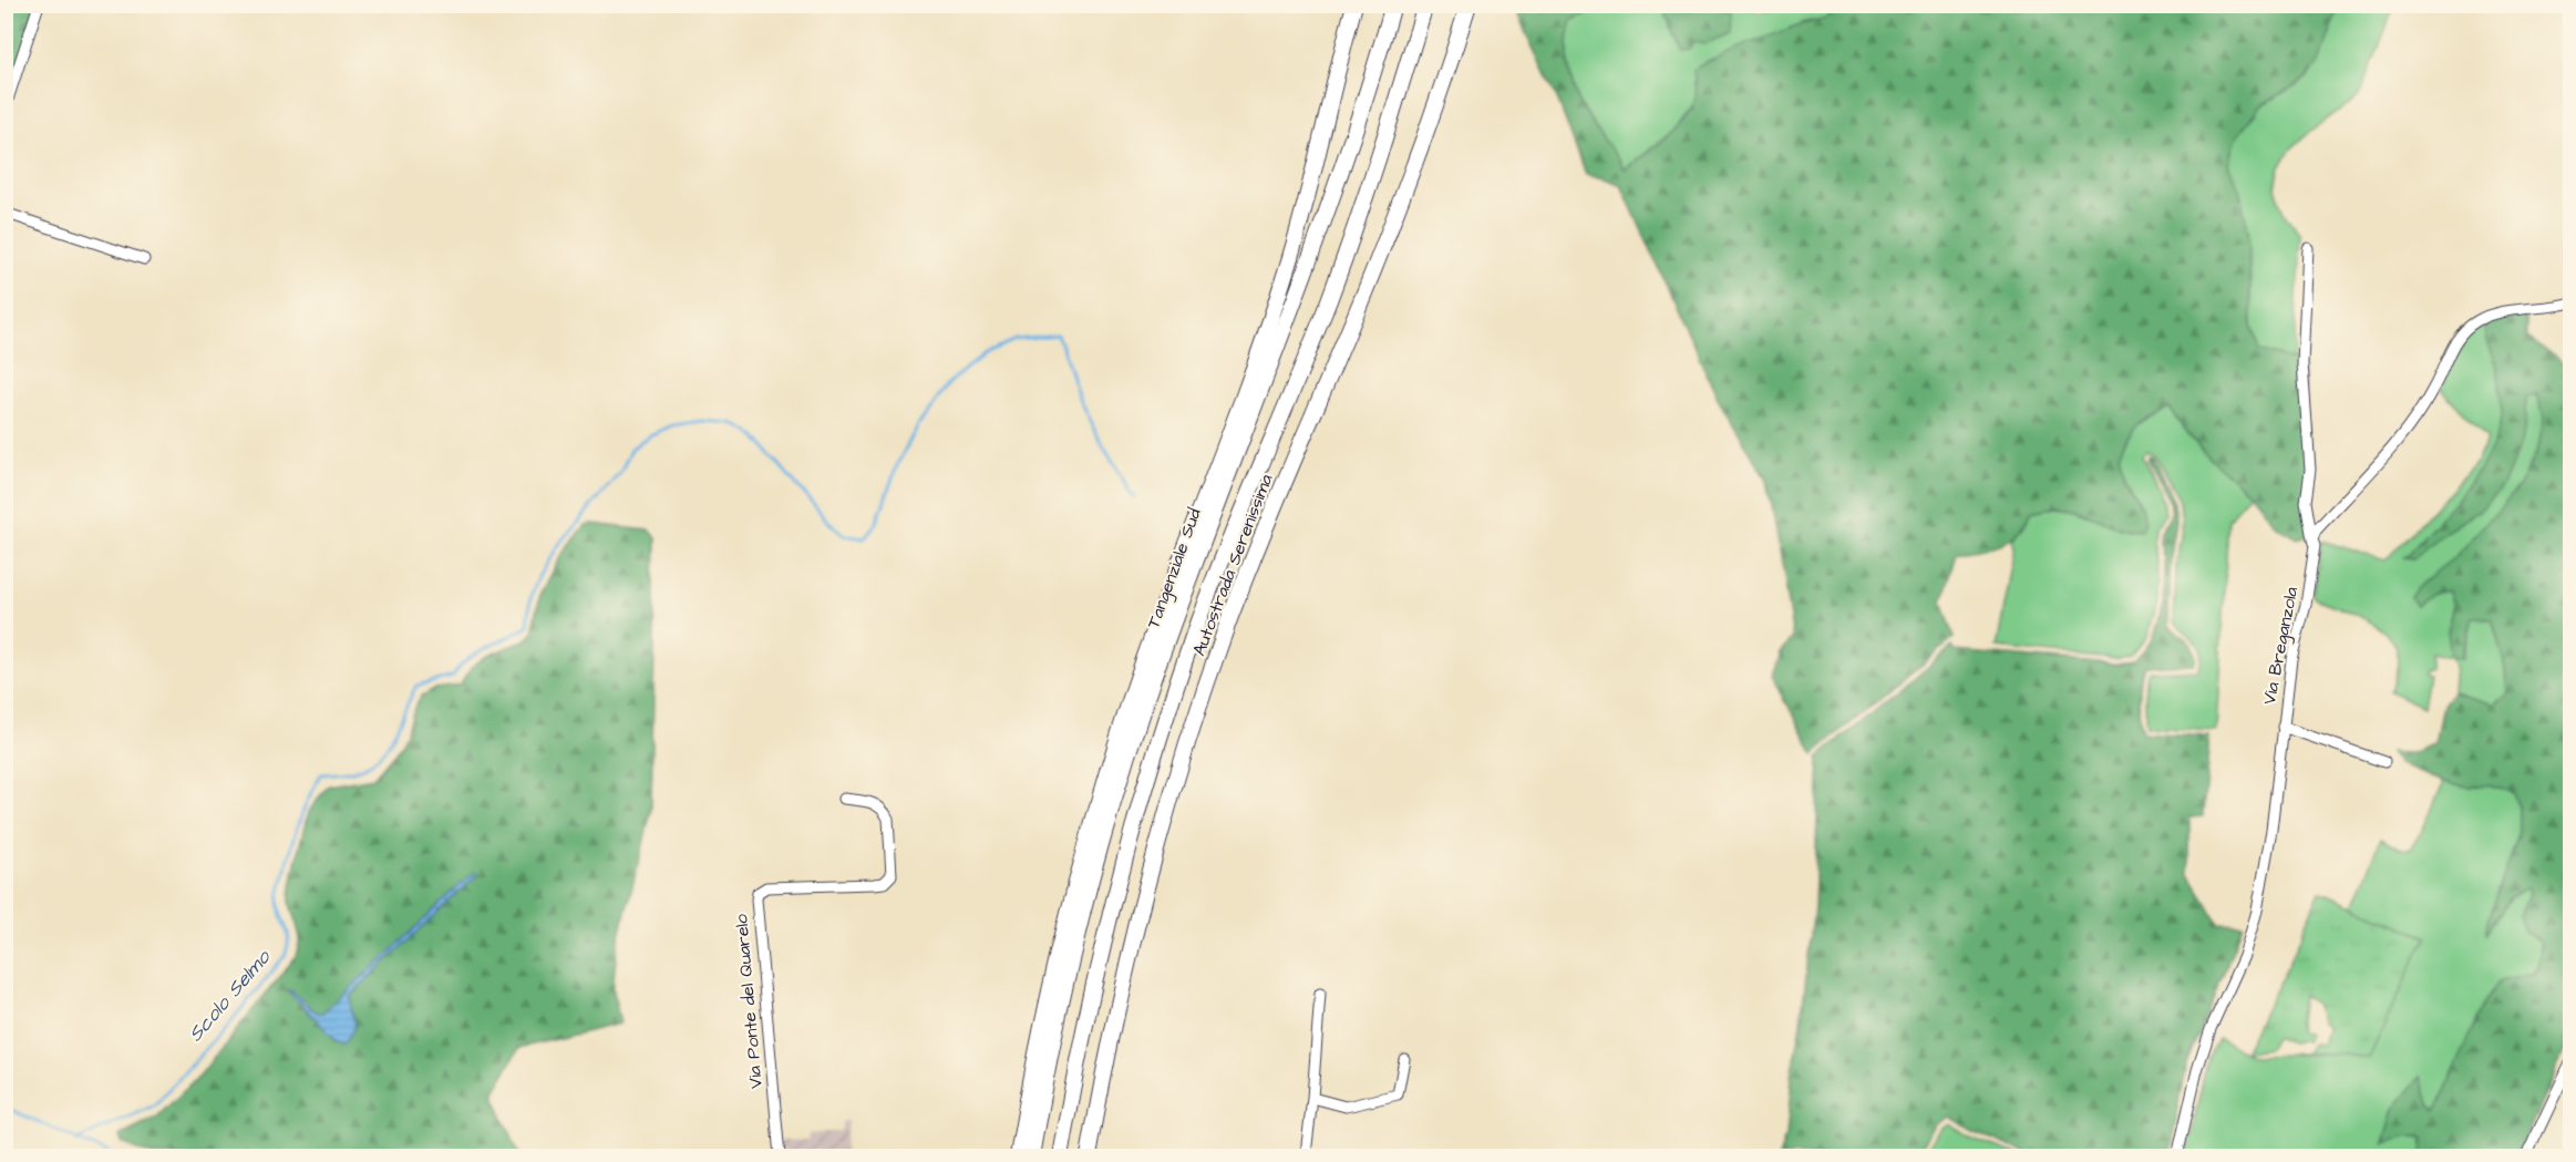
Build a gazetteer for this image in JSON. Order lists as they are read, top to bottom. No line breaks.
{"streets":{"highway":["Autostrada Serenissima","Tangenziale Sud"],"street":["Via Breganzola","Via Ponte del Quarelo"]},"water":["Scolo Selmo"]}
